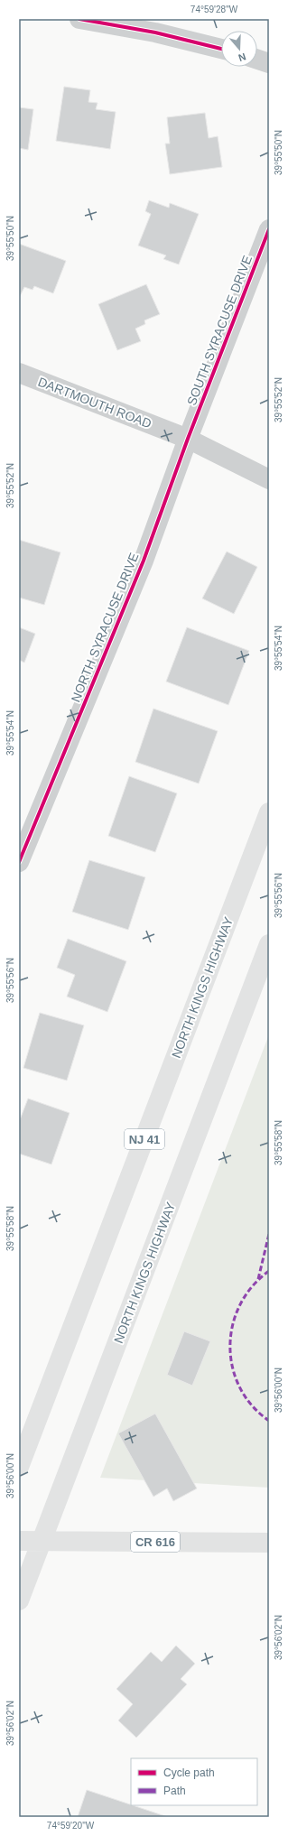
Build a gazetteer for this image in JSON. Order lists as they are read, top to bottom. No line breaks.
{"streets":{"main road":["NORTH KINGS HIGHWAY","NJ 41","CR 616"],"street":["SOUTH SYRACUSE DRIVE","DARTMOUTH ROAD","NORTH SYRACUSE DRIVE"]},"crossings":[["SOUTH SYRACUSE DRIVE","DARTMOUTH ROAD"],["SOUTH SYRACUSE DRIVE","NORTH SYRACUSE DRIVE"],["DARTMOUTH ROAD","NORTH SYRACUSE DRIVE"],["NORTH KINGS HIGHWAY","CR 616"]],"legend":["Cycle path","Path"],"north":"bottom","coordinates":["74°59'28\"W","39°55'50\"N","39°55'52\"N","39°55'54\"N","39°55'56\"N","39°55'58\"N","39°56'00\"N","39°56'02\"N","74°59'20\"W"]}
